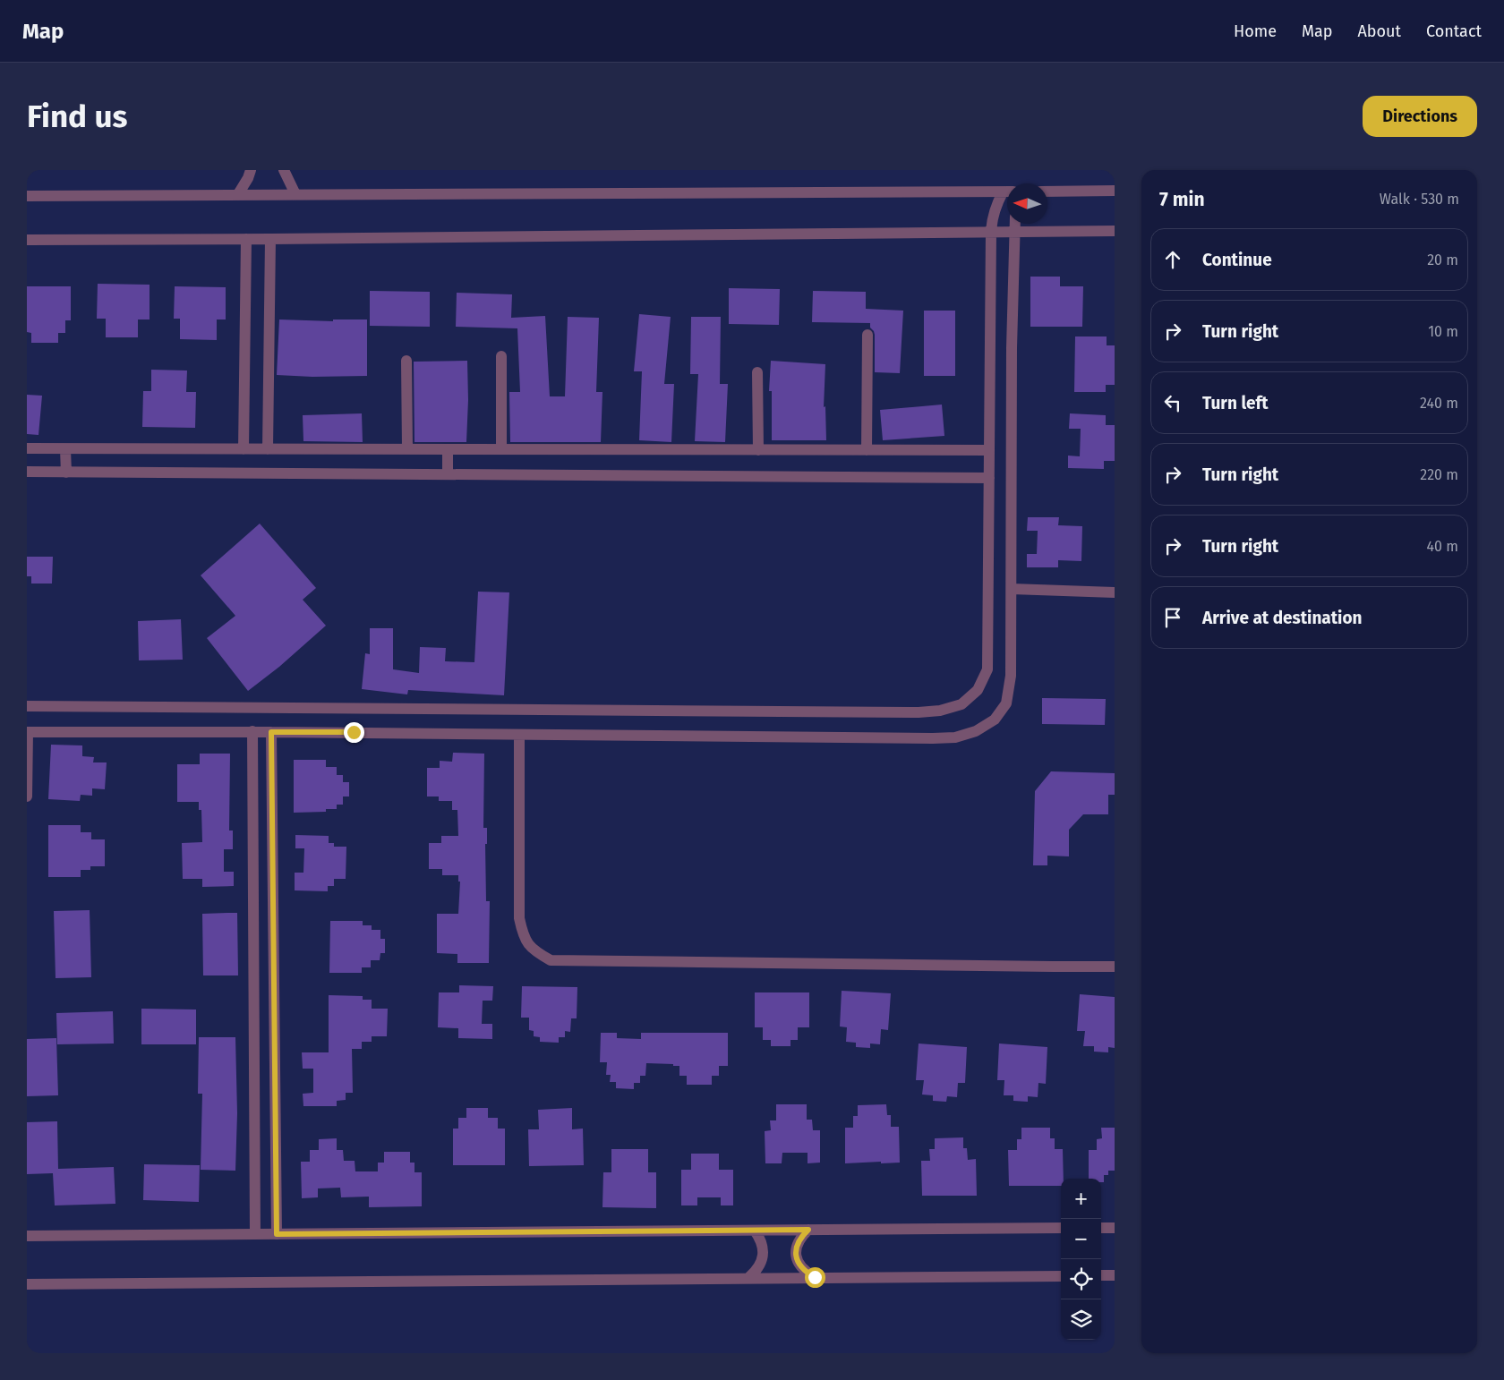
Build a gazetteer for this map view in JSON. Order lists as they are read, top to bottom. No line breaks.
{"north":"left","page":{"header":"Map","nav":["Home","Map","About","Contact"],"buttons":"Directions","title":"Find us","heading":["7 min","Walk · 530 m"],"list":[["Continue","20 m"],["Turn right","10 m"],["Turn left","240 m"],["Turn right","220 m"],["Turn right","40 m"],"Arrive at destination"],"map_buttons":["+","−"]}}
